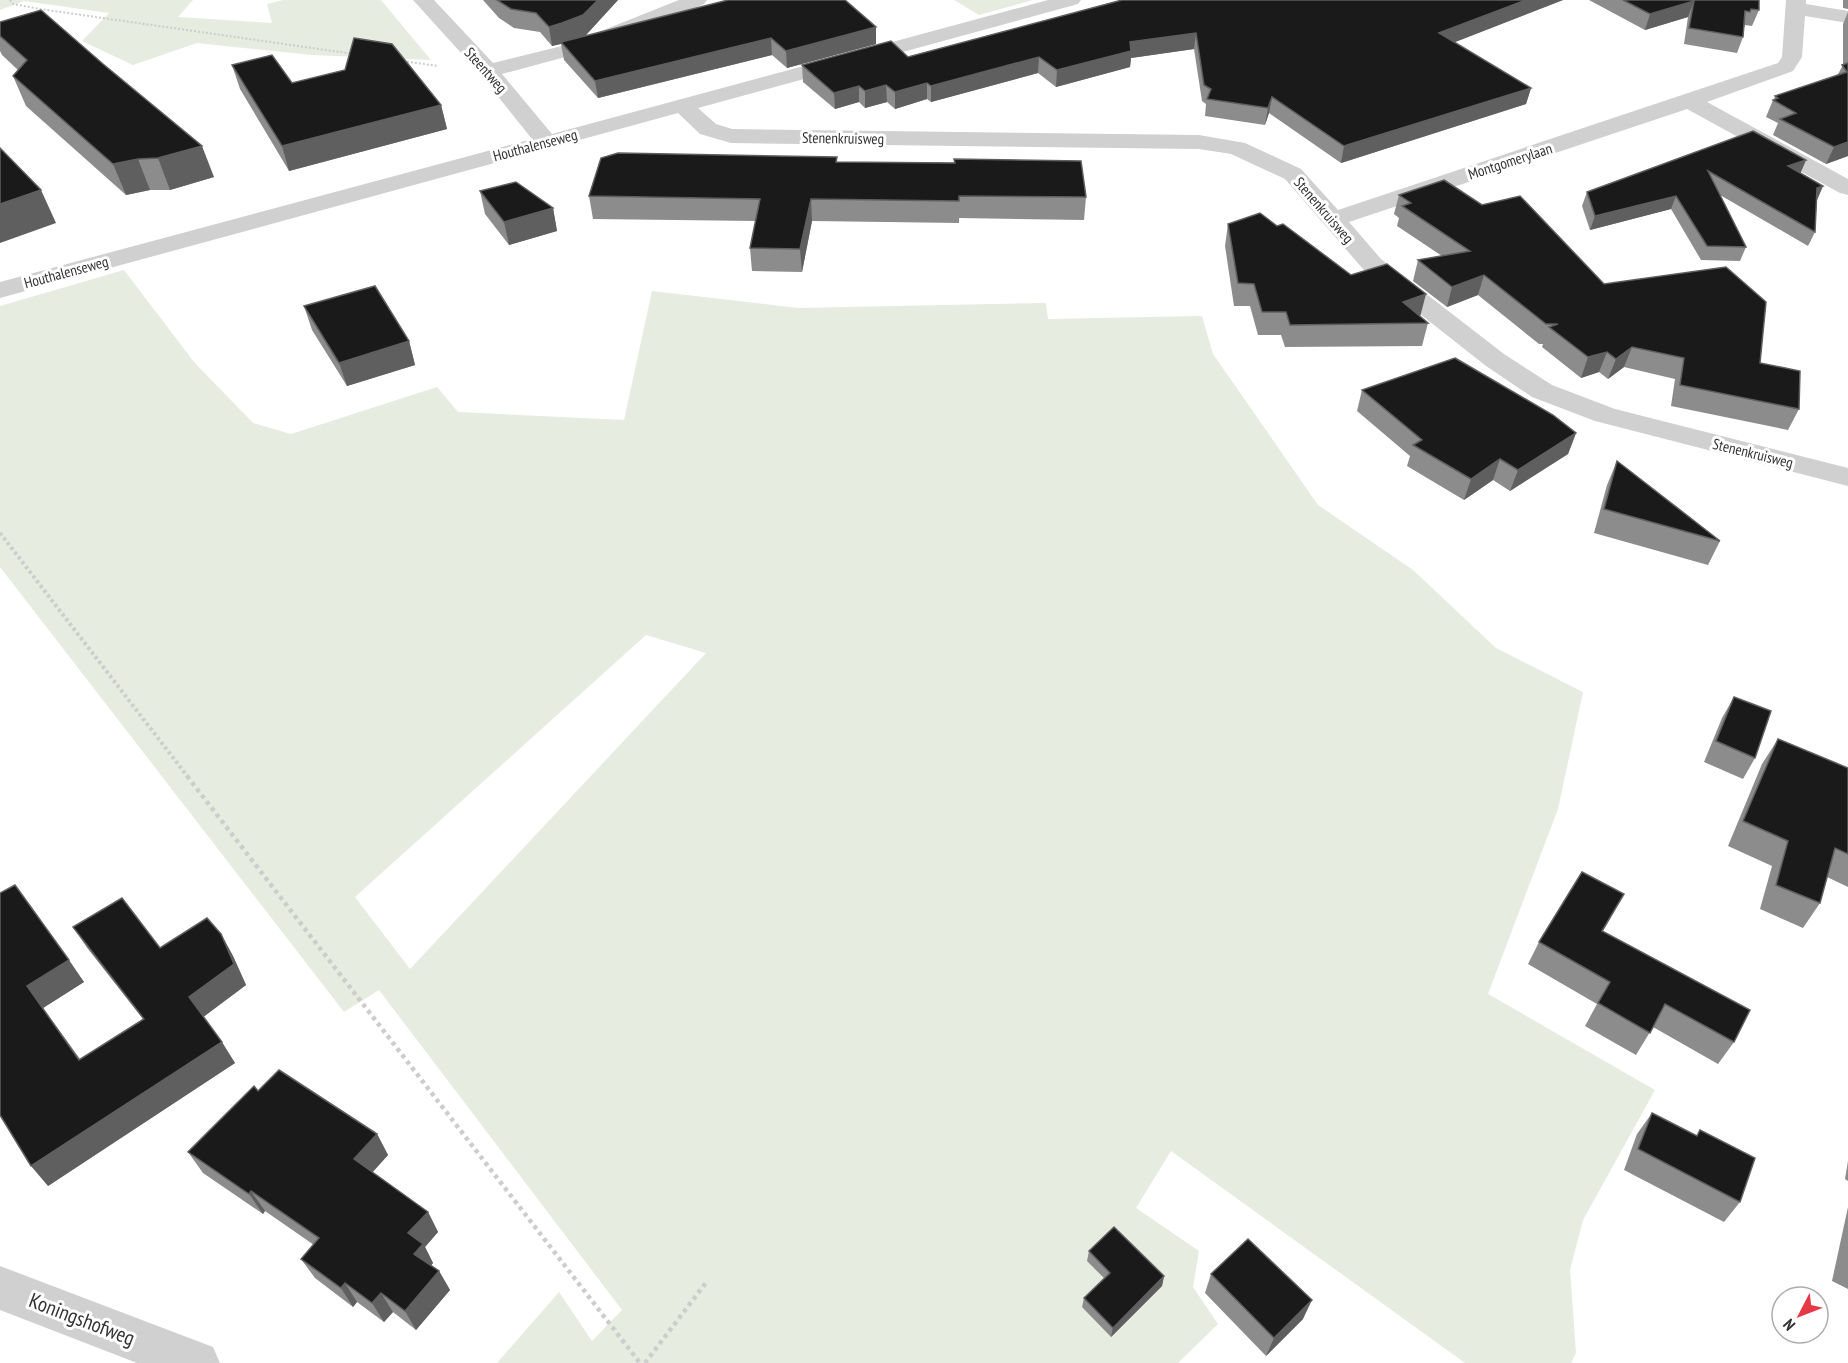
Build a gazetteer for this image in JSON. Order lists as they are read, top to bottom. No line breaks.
{"streets":{"street":["Steentweg","Stenenkruisweg","Houthalenseweg","Montgomerylaan","Koningshofweg"]},"crossings":[["Steentweg","Houthalenseweg"],["Stenenkruisweg","Houthalenseweg"],["Stenenkruisweg","Montgomerylaan"]],"north":"bottom left"}
